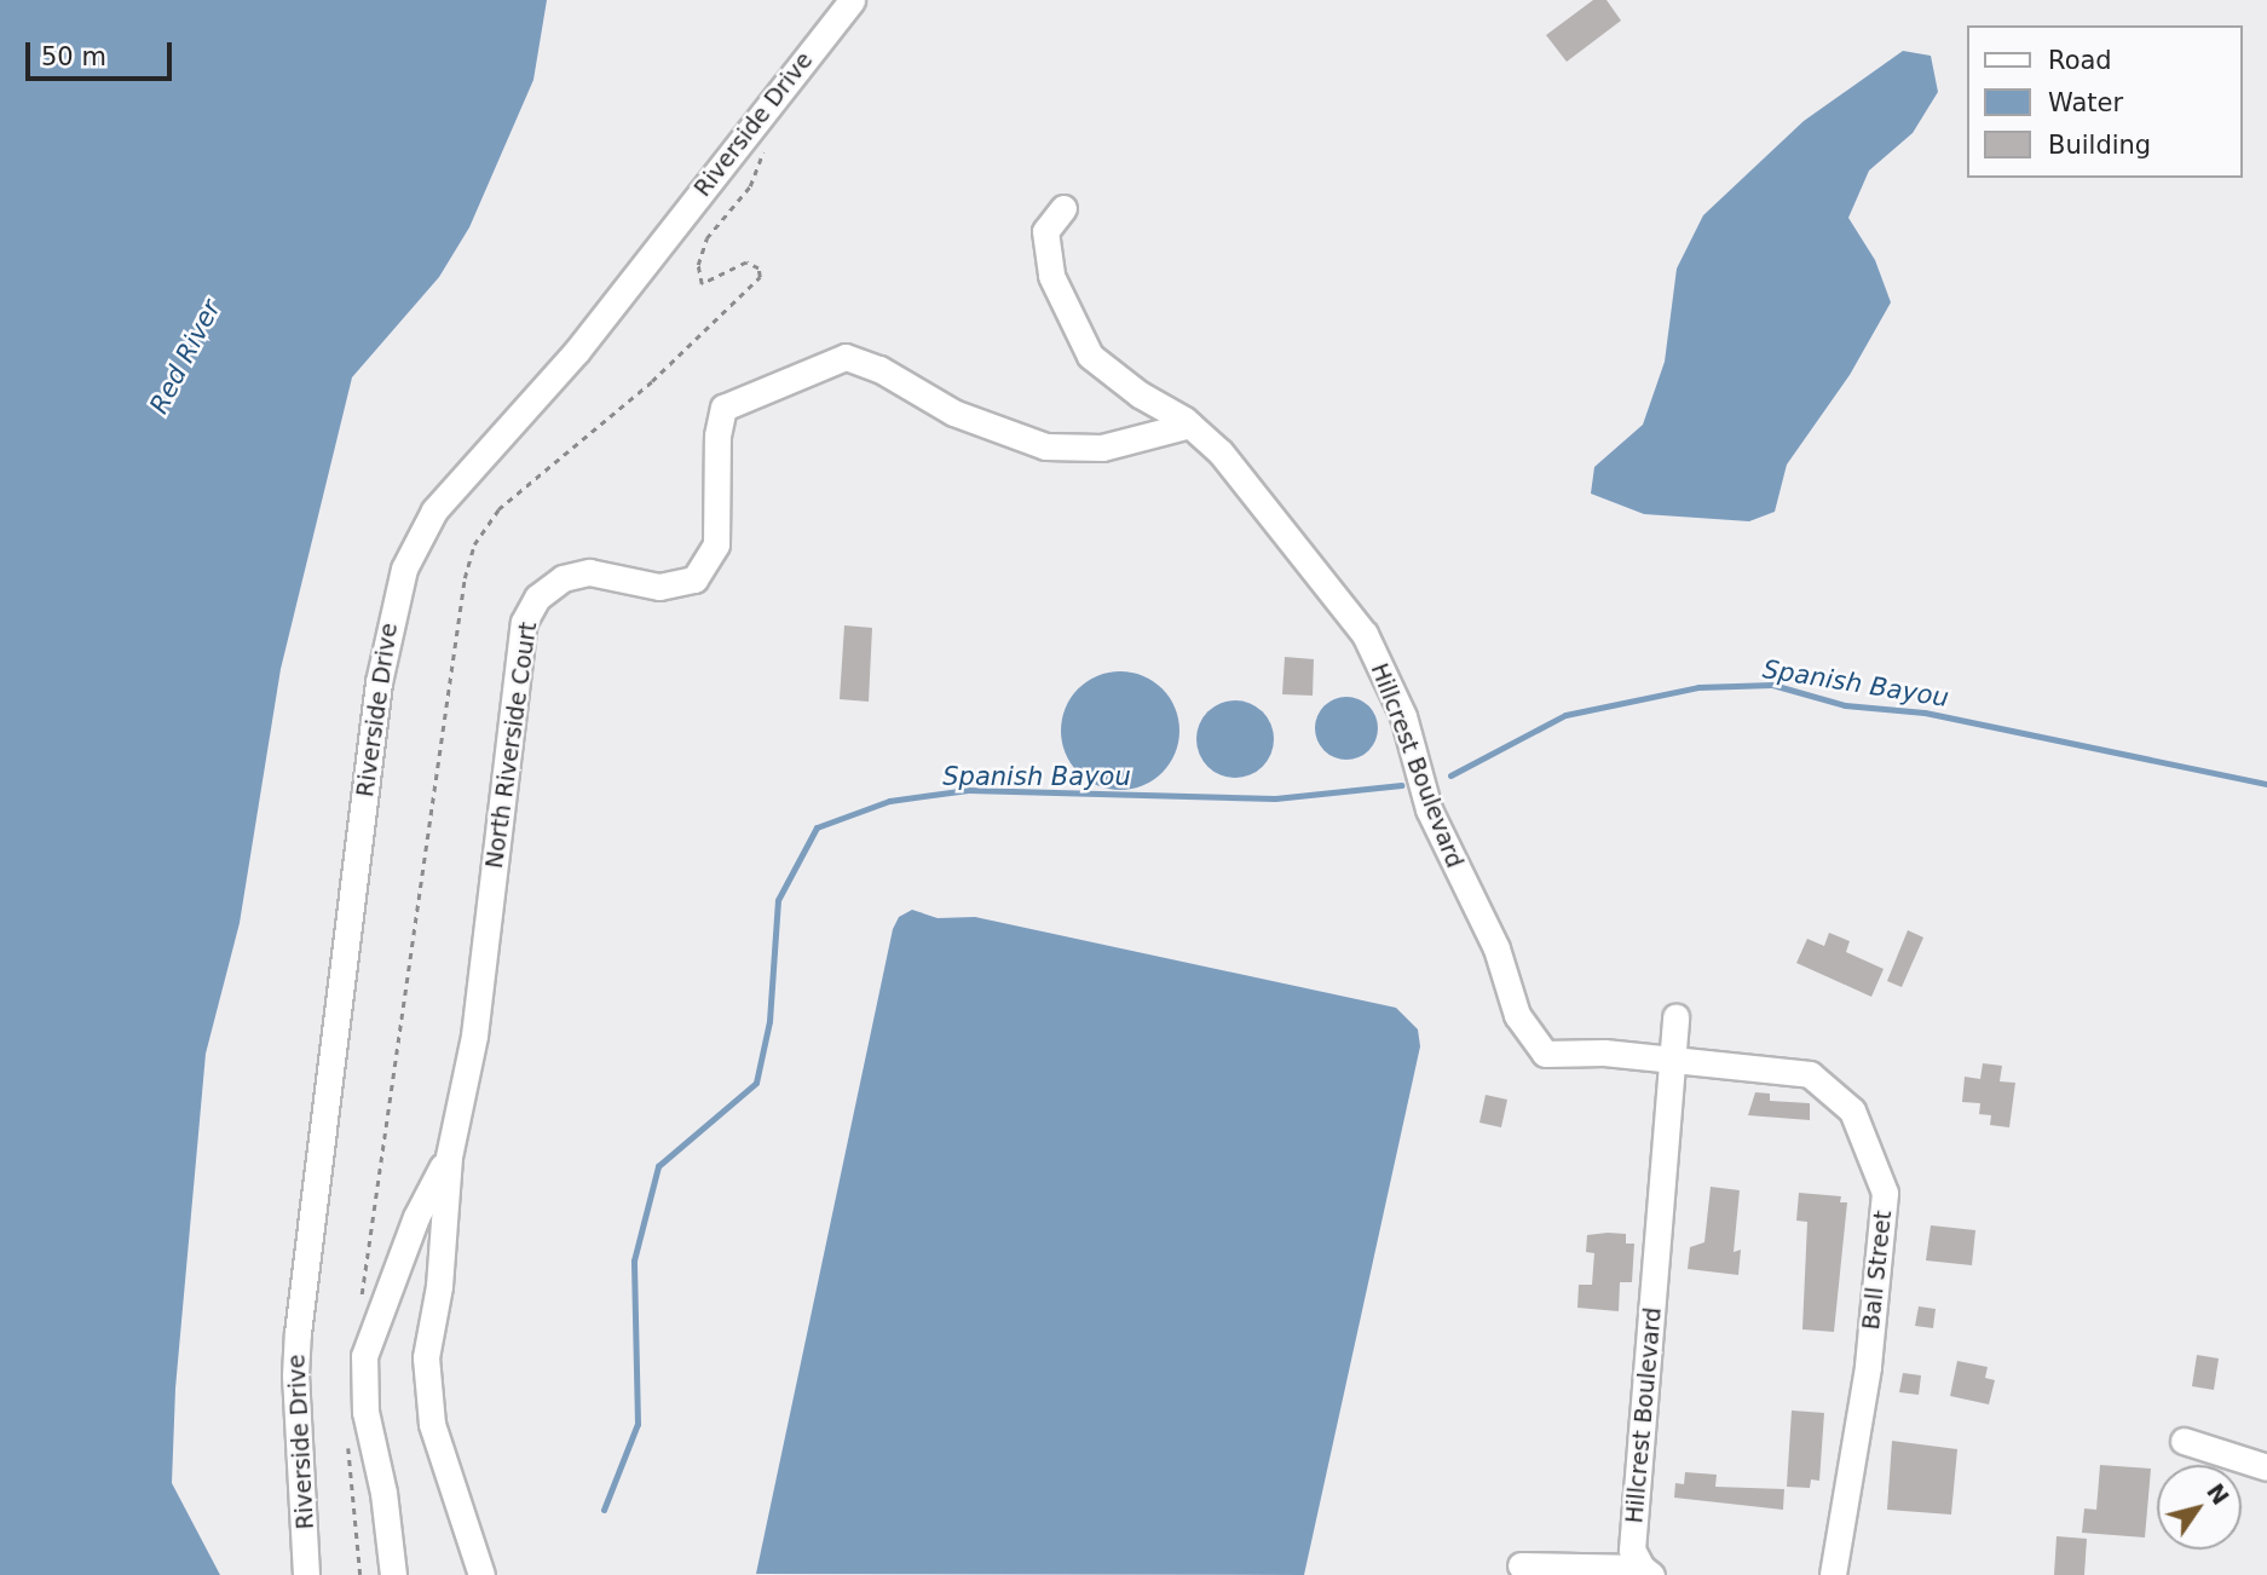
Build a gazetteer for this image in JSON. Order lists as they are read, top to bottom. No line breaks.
{"streets":{"street":["Riverside Drive","North Riverside Court","Hillcrest Boulevard","Ball Street"]},"crossings":[["North Riverside Court","Hillcrest Boulevard"],["Hillcrest Boulevard","Ball Street"]],"water":["Red River","Spanish Bayou"],"legend":["Road","Water","Building"],"scale_bar":"50 m","north":"top right"}
